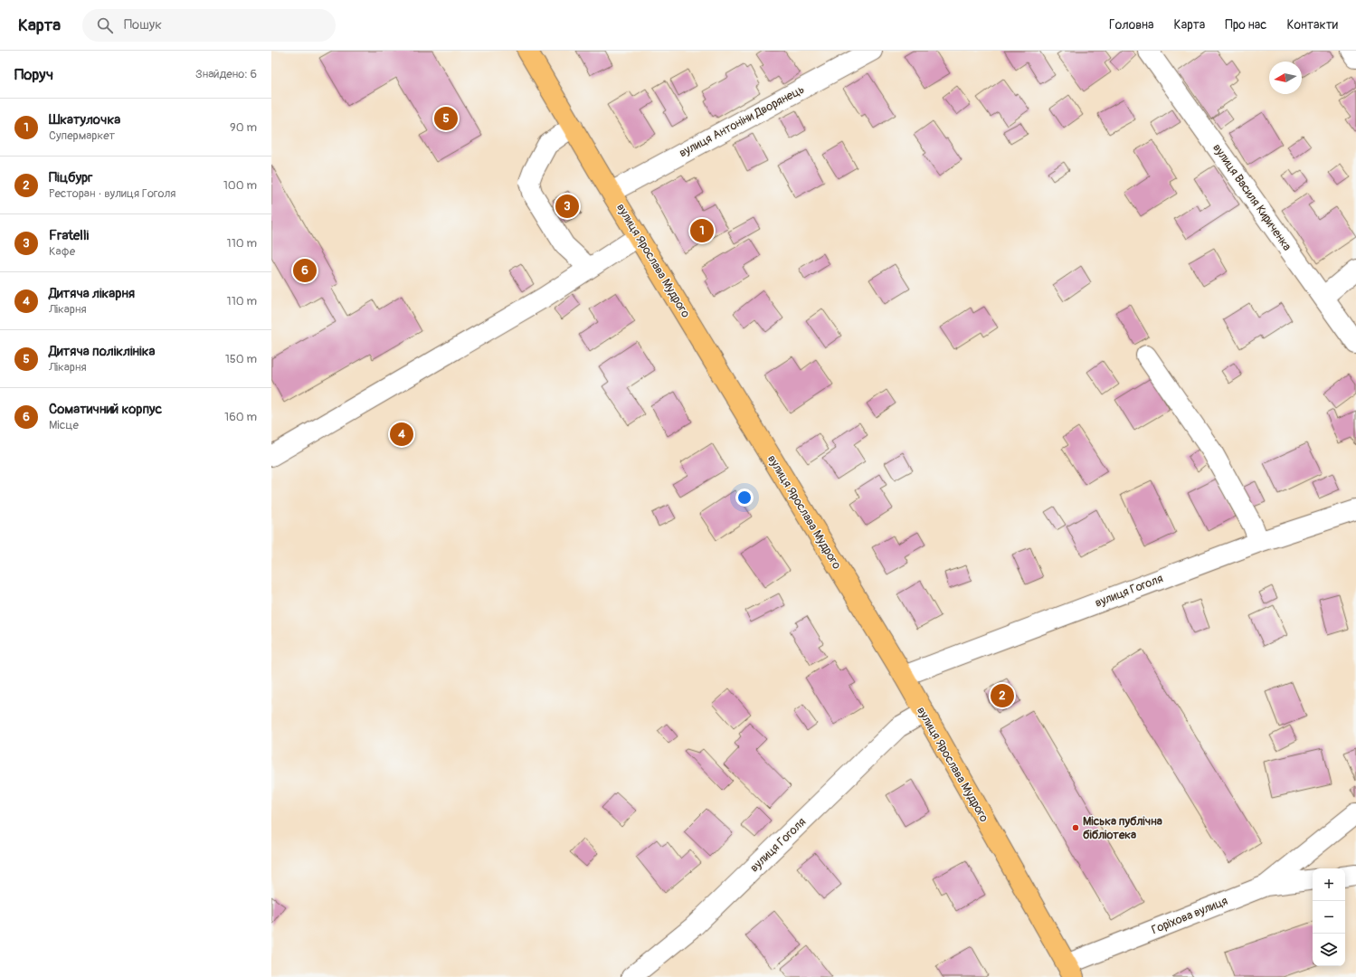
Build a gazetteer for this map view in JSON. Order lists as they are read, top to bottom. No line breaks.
{"streets":{"main road":["вулиця Ярослава Мудрого"],"street":["вулиця Антоніни Дворянець","вулиця Василя Кириченка","вулиця Гоголя","Горіхова вулиця"]},"crossings":[["вулиця Антоніни Дворянець","вулиця Ярослава Мудрого"],["вулиця Ярослава Мудрого","вулиця Гоголя"],["вулиця Ярослава Мудрого","Горіхова вулиця"]],"places":["Міська публічна бібліотека"],"north":"left","page":{"header":"Карта","search":"Пошук","nav":["Головна","Карта","Про нас","Контакти"],"heading":["Поруч","Знайдено: 6"],"list":[{"mark":"1","name":"Шкатулочка","note":"Супермаркет","value":"90 m"},{"mark":"2","name":"Піцбург","note":"Ресторан · вулиця Гоголя","value":"100 m"},{"mark":"3","name":"Fratelli","note":"Кафе","value":"110 m"},{"mark":"4","name":"Дитяча лікарня","note":"Лікарня","value":"110 m"},{"mark":"5","name":"Дитяча поліклініка","note":"Лікарня","value":"150 m"},{"mark":"6","name":"Соматичний корпус","note":"Місце","value":"160 m"}],"pins":["5","3","1","6","4","2"],"map_buttons":["+","−"]}}
